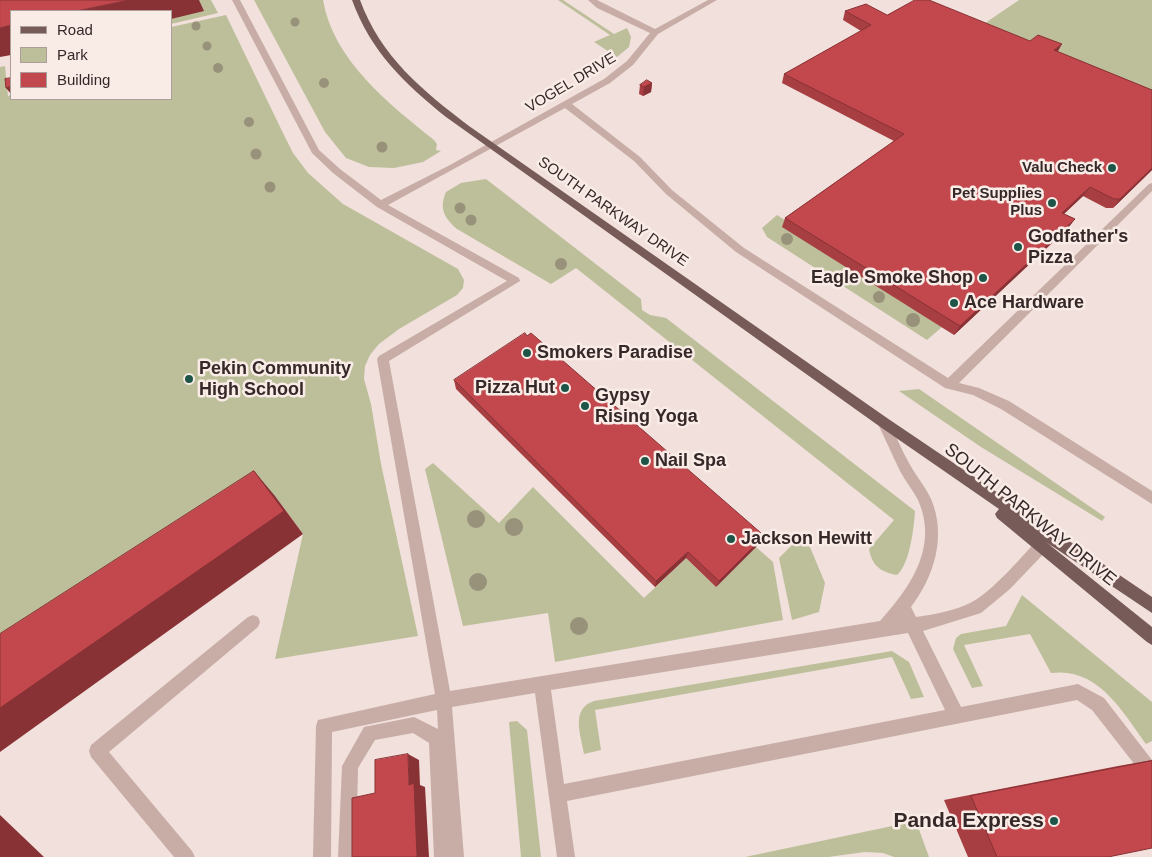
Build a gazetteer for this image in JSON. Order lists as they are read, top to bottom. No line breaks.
{"streets":{"main road":["SOUTH PARKWAY DRIVE"],"street":["VOGEL DRIVE"]},"crossings":[["VOGEL DRIVE","SOUTH PARKWAY DRIVE"]],"places":["Valu Check","Pet Supplies Plus","Godfather's Pizza","Eagle Smoke Shop","Ace Hardware","Smokers Paradise","Pekin Community High School","Pizza Hut","Gypsy Rising Yoga","Nail Spa","Jackson Hewitt","Panda Express"],"legend":["Road","Park","Building"]}
